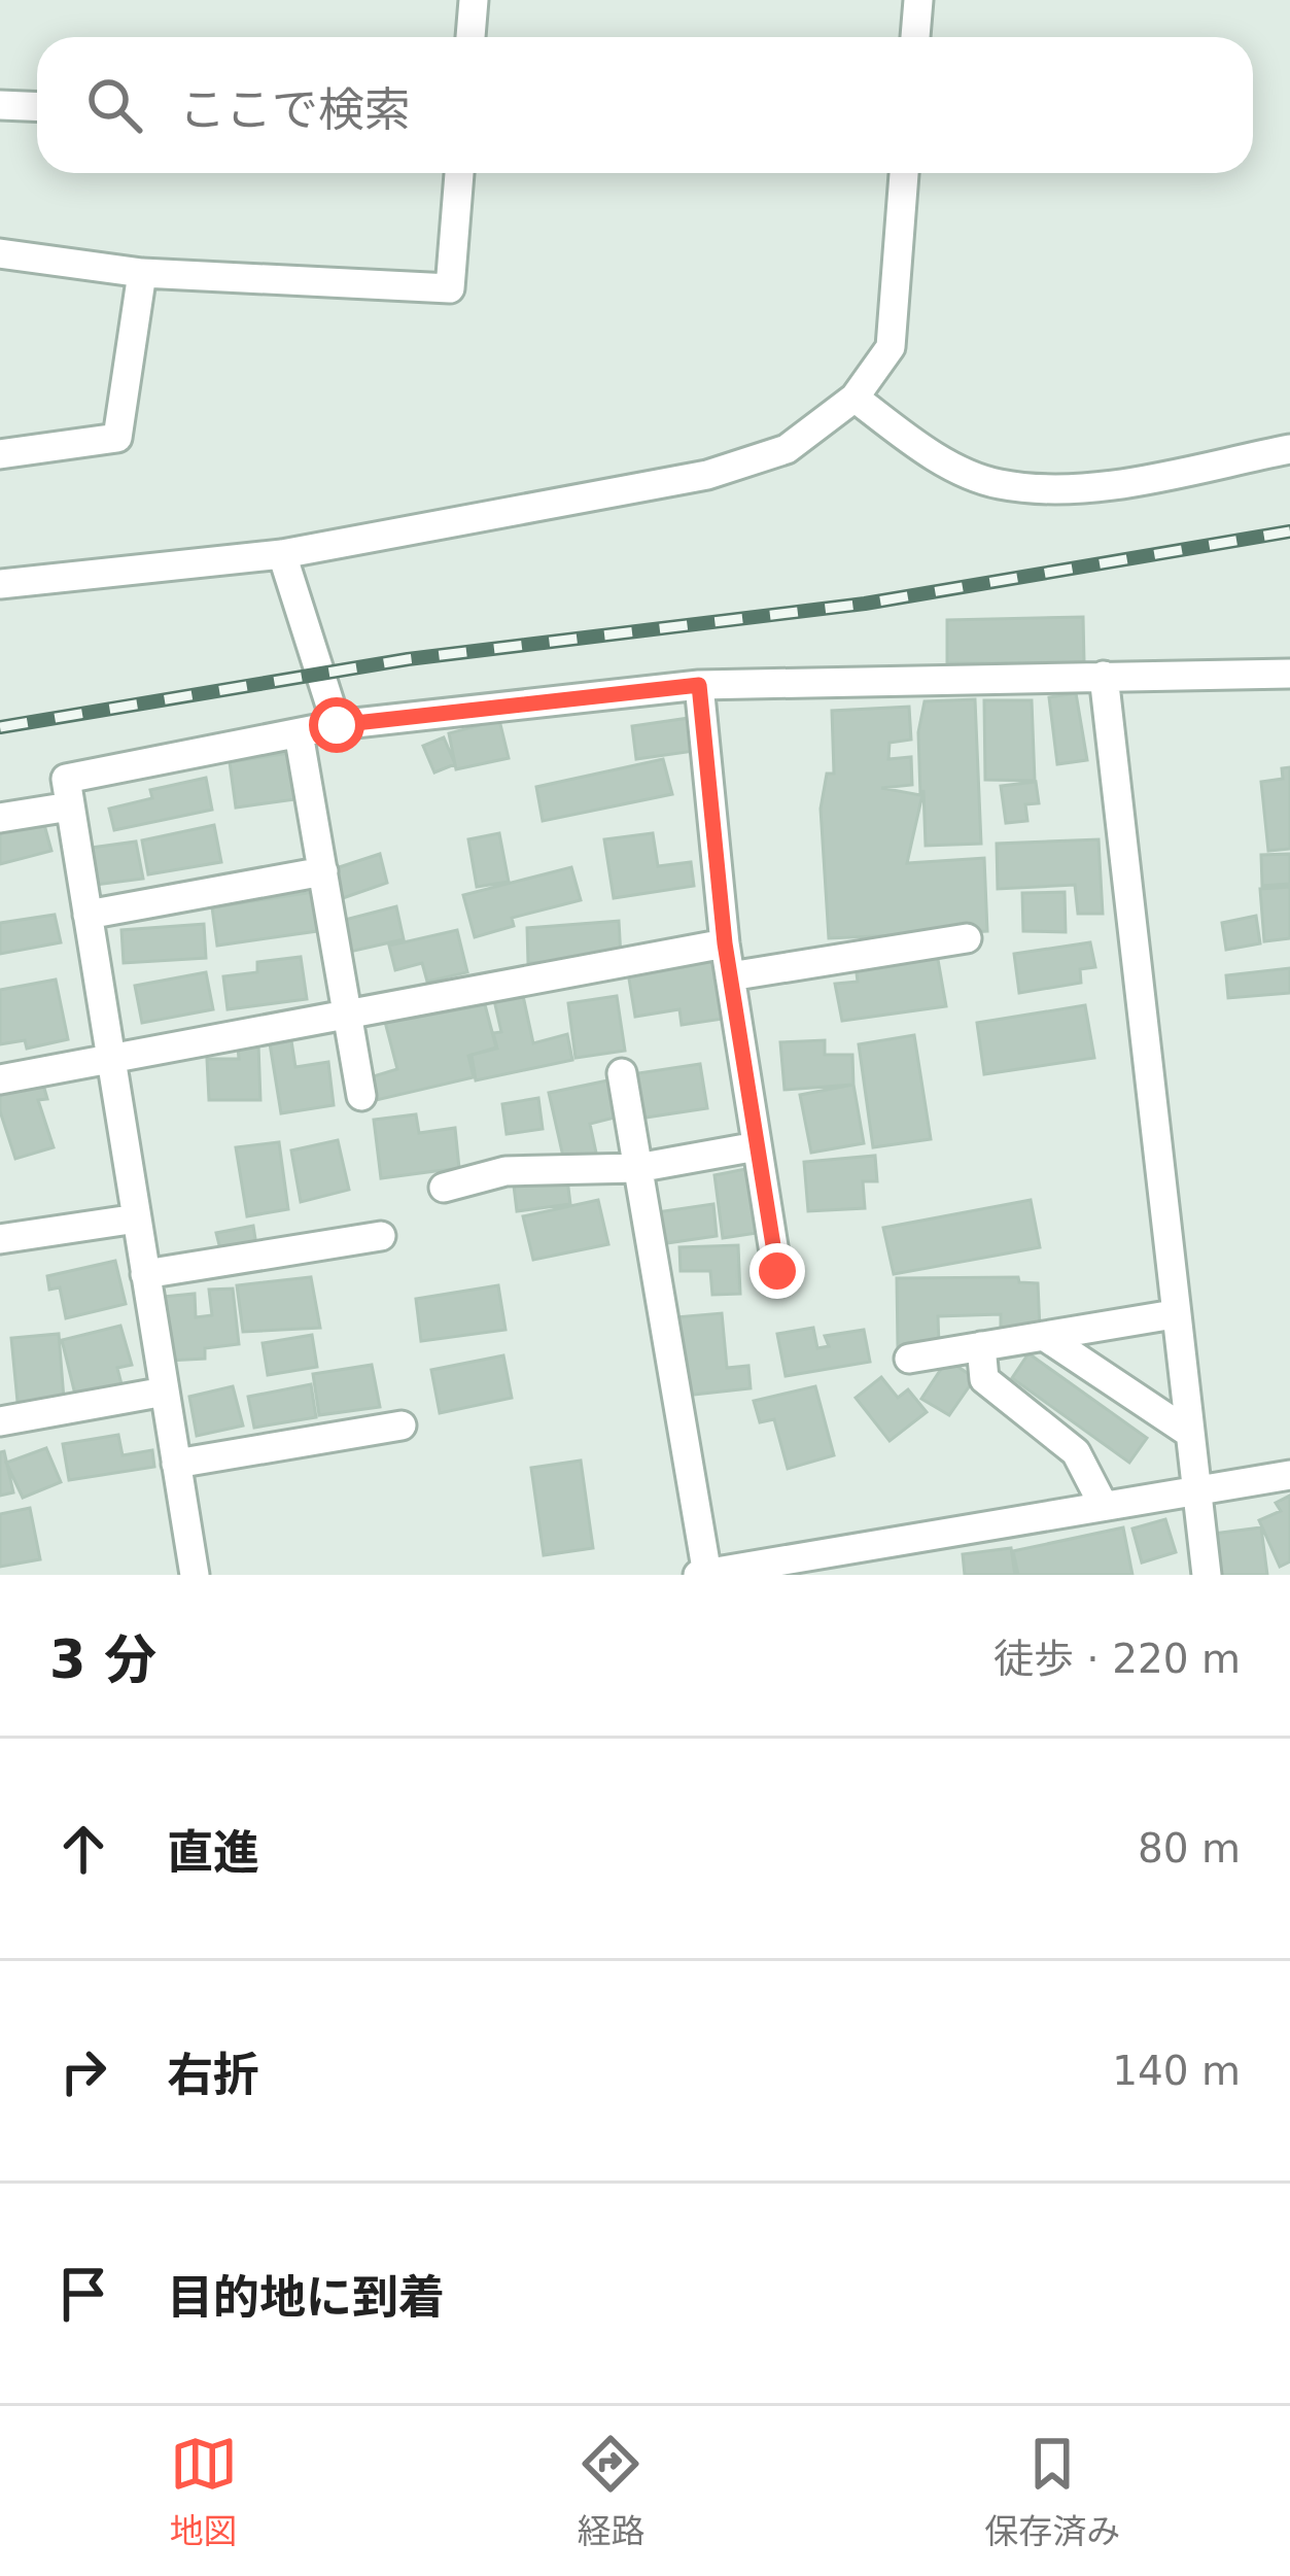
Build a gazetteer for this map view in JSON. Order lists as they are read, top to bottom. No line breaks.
{"page":{"search":"ここで検索","heading":["3 分","徒歩 · 220 m"],"list":[["直進","80 m"],["右折","140 m"],"目的地に到着"],"nav":["地図","経路","保存済み"]}}
